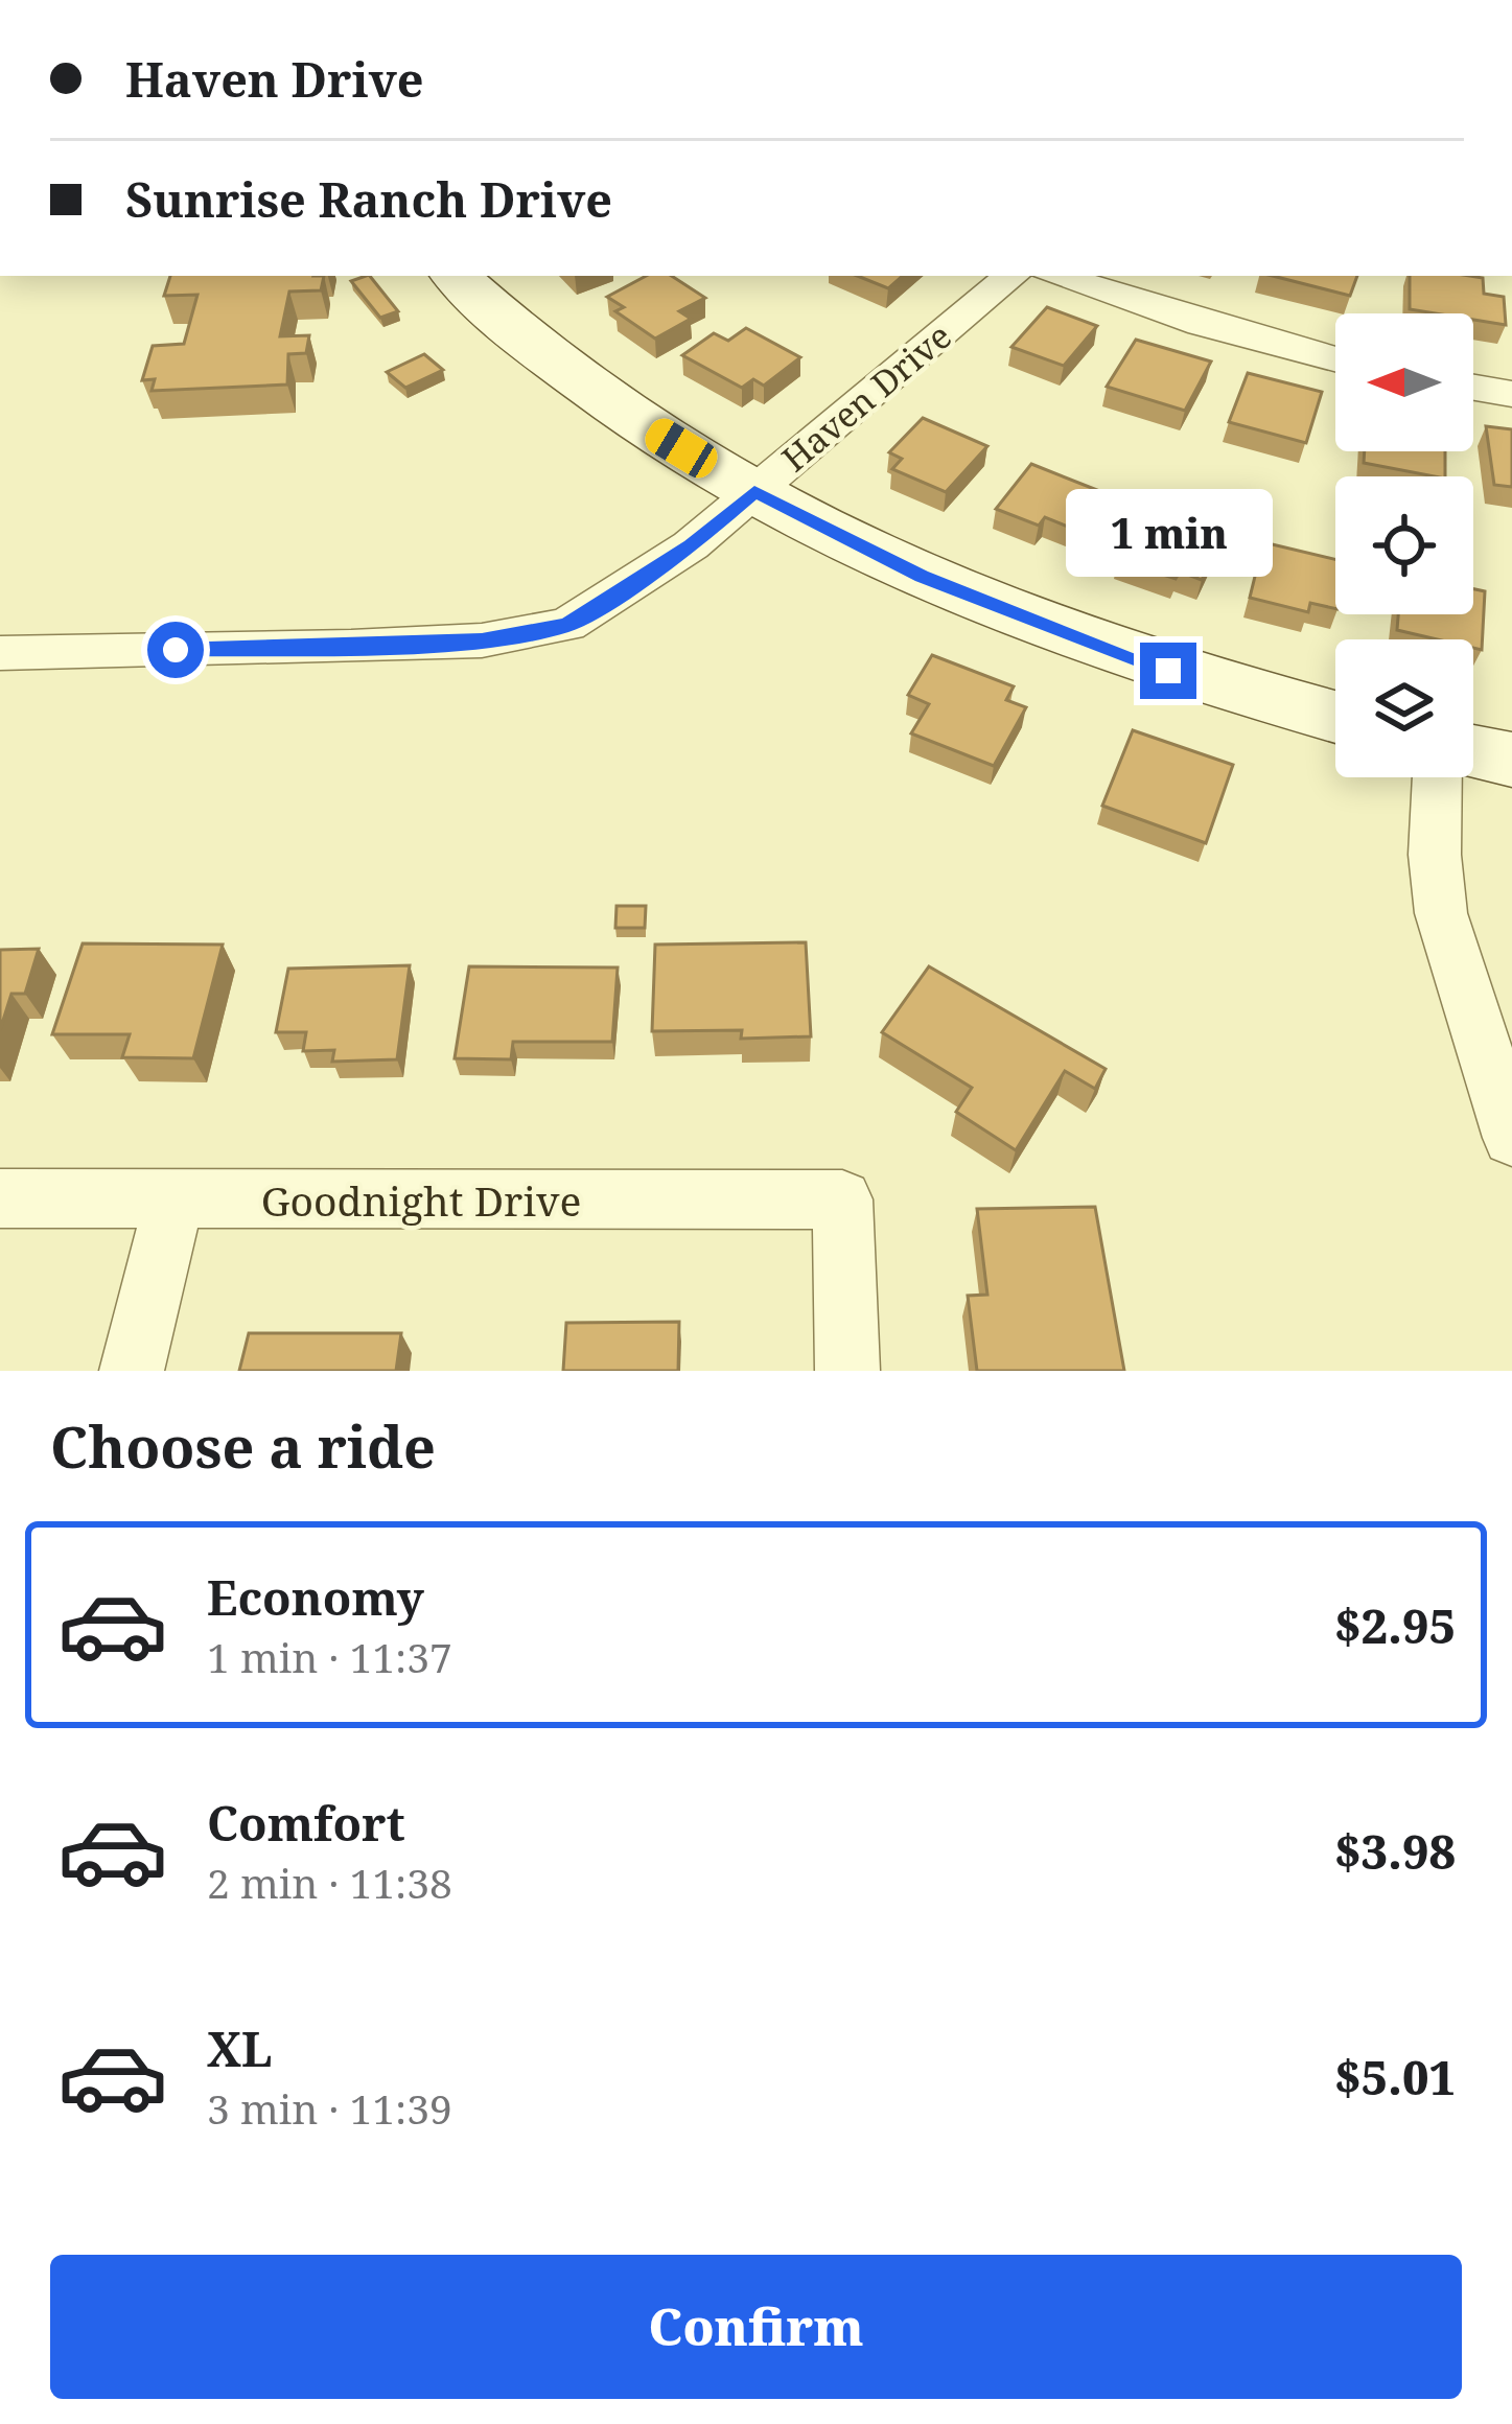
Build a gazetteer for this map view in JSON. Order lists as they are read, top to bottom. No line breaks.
{"streets":{"street":["Haven Drive","Goodnight Drive"]},"north":"left","page":{"banner":["Haven Drive","Sunrise Ranch Drive"],"bubble":"1 min","heading":"Choose a ride","list":[{"name":"Economy","note":"1 min · 11:37","value":"$2.95"},{"name":"Comfort","note":"2 min · 11:38","value":"$3.98"},{"name":"XL","note":"3 min · 11:39","value":"$5.01"}],"buttons":"Confirm"}}
